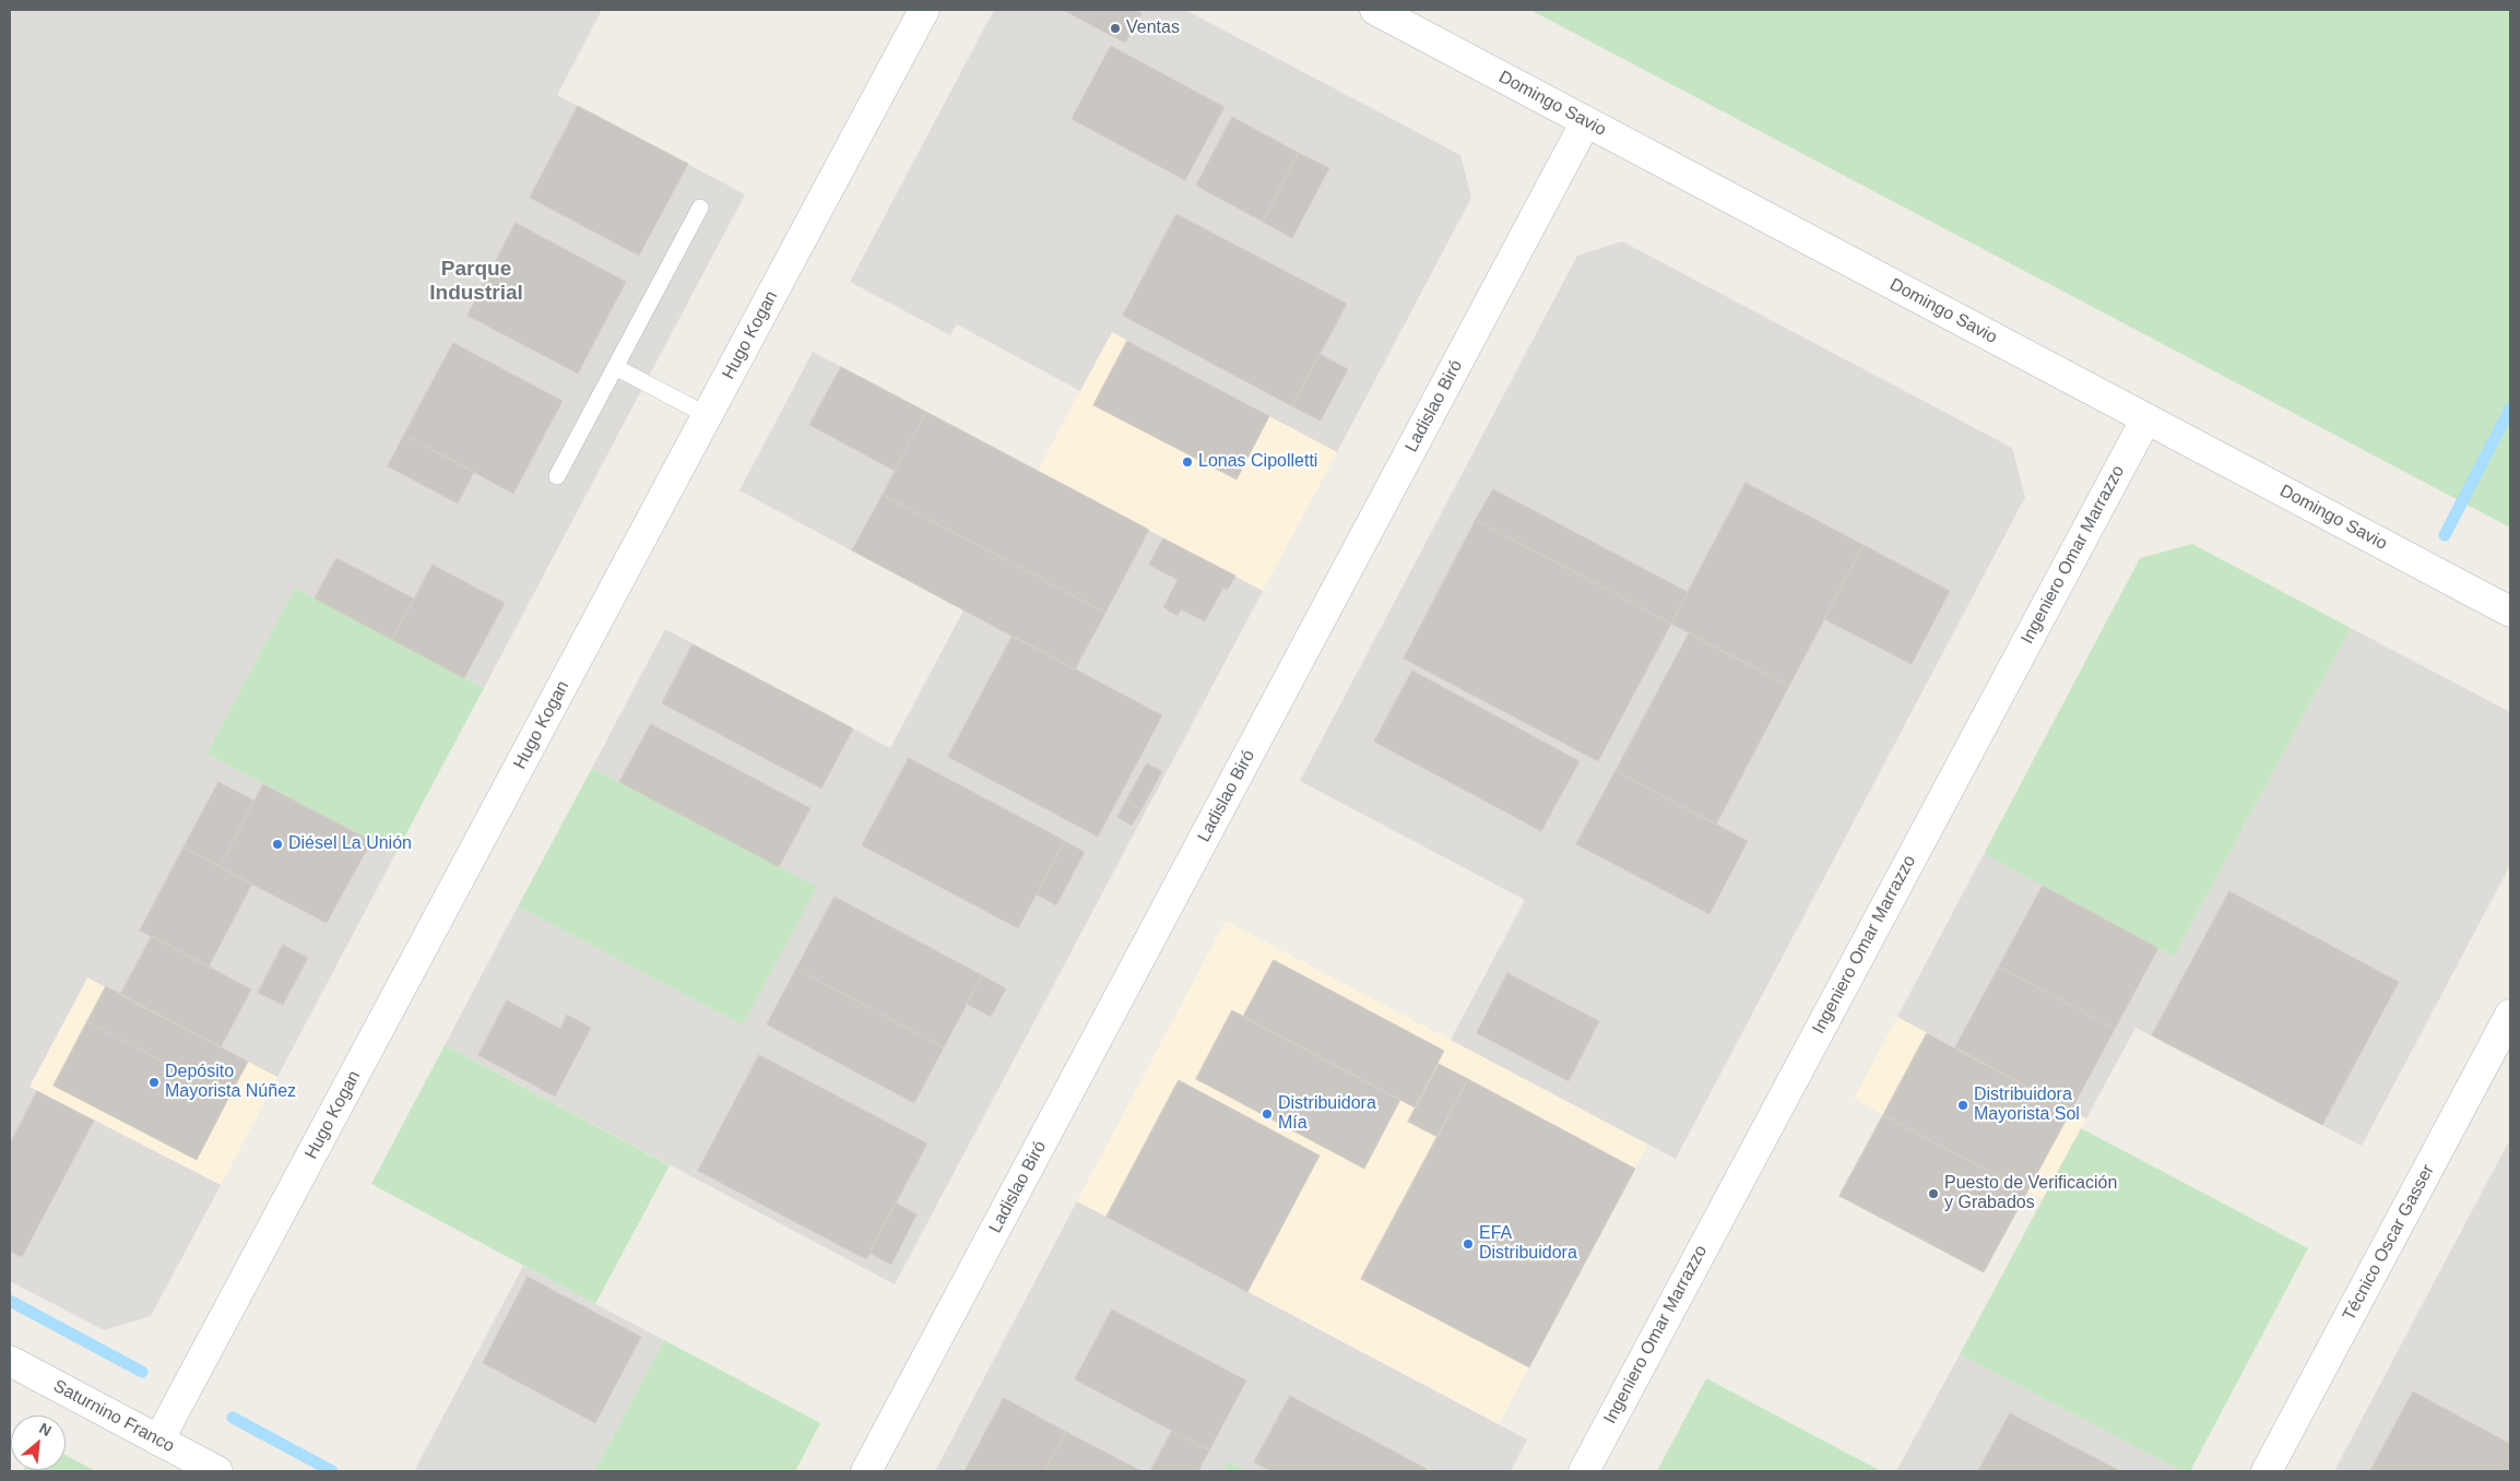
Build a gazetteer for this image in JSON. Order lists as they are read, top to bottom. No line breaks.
{"streets":{"street":["Domingo Savio","Hugo Kogan","Ladislao Biró","Ingeniero Omar Marrazzo","Técnico Oscar Gasser","Saturnino Franco"]},"crossings":[["Domingo Savio","Ladislao Biró"],["Domingo Savio","Ingeniero Omar Marrazzo"],["Hugo Kogan","Saturnino Franco"]],"districts":["Parque Industrial"],"places":["Ventas","Lonas Cipolletti","Diésel La Unión","Depósito Mayorista Núñez","Distribuidora Mayorista Sol","Distribuidora Mía","Puesto de Verificación y Grabados","EFA Distribuidora"],"north":"top right"}
